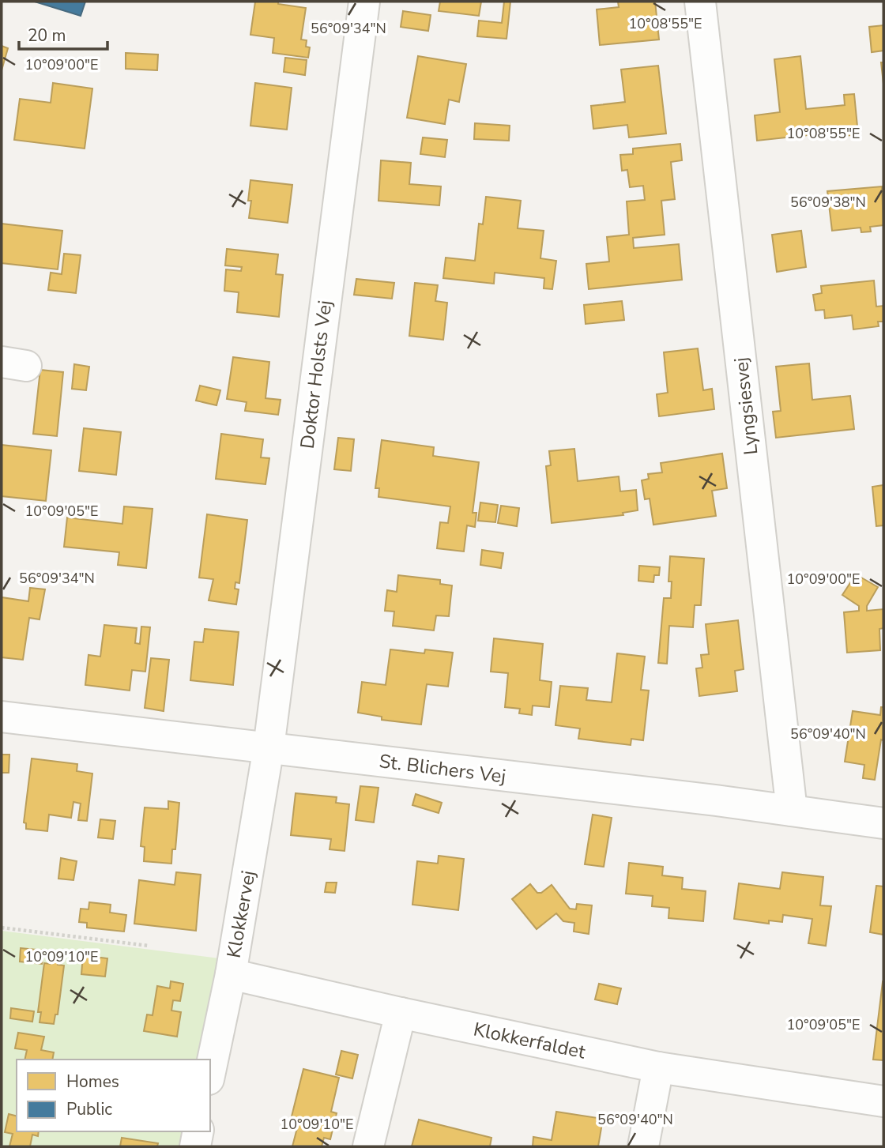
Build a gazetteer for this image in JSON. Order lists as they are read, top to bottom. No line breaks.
{"streets":{"street":["Doktor Holsts Vej","Lyngsiesvej","St. Blichers Vej","Klokkervej","Klokkerfaldet"]},"crossings":[["Doktor Holsts Vej","St. Blichers Vej"],["Doktor Holsts Vej","Klokkervej"],["Lyngsiesvej","St. Blichers Vej"],["St. Blichers Vej","Klokkervej"],["Klokkervej","Klokkerfaldet"]],"legend":["Homes","Public"],"scale_bar":"20 m","coordinates":["10°08'55\"E","56°09'34\"N","10°09'00\"E","56°09'38\"N","10°09'05\"E","56°09'40\"N","10°09'10\"E"]}
